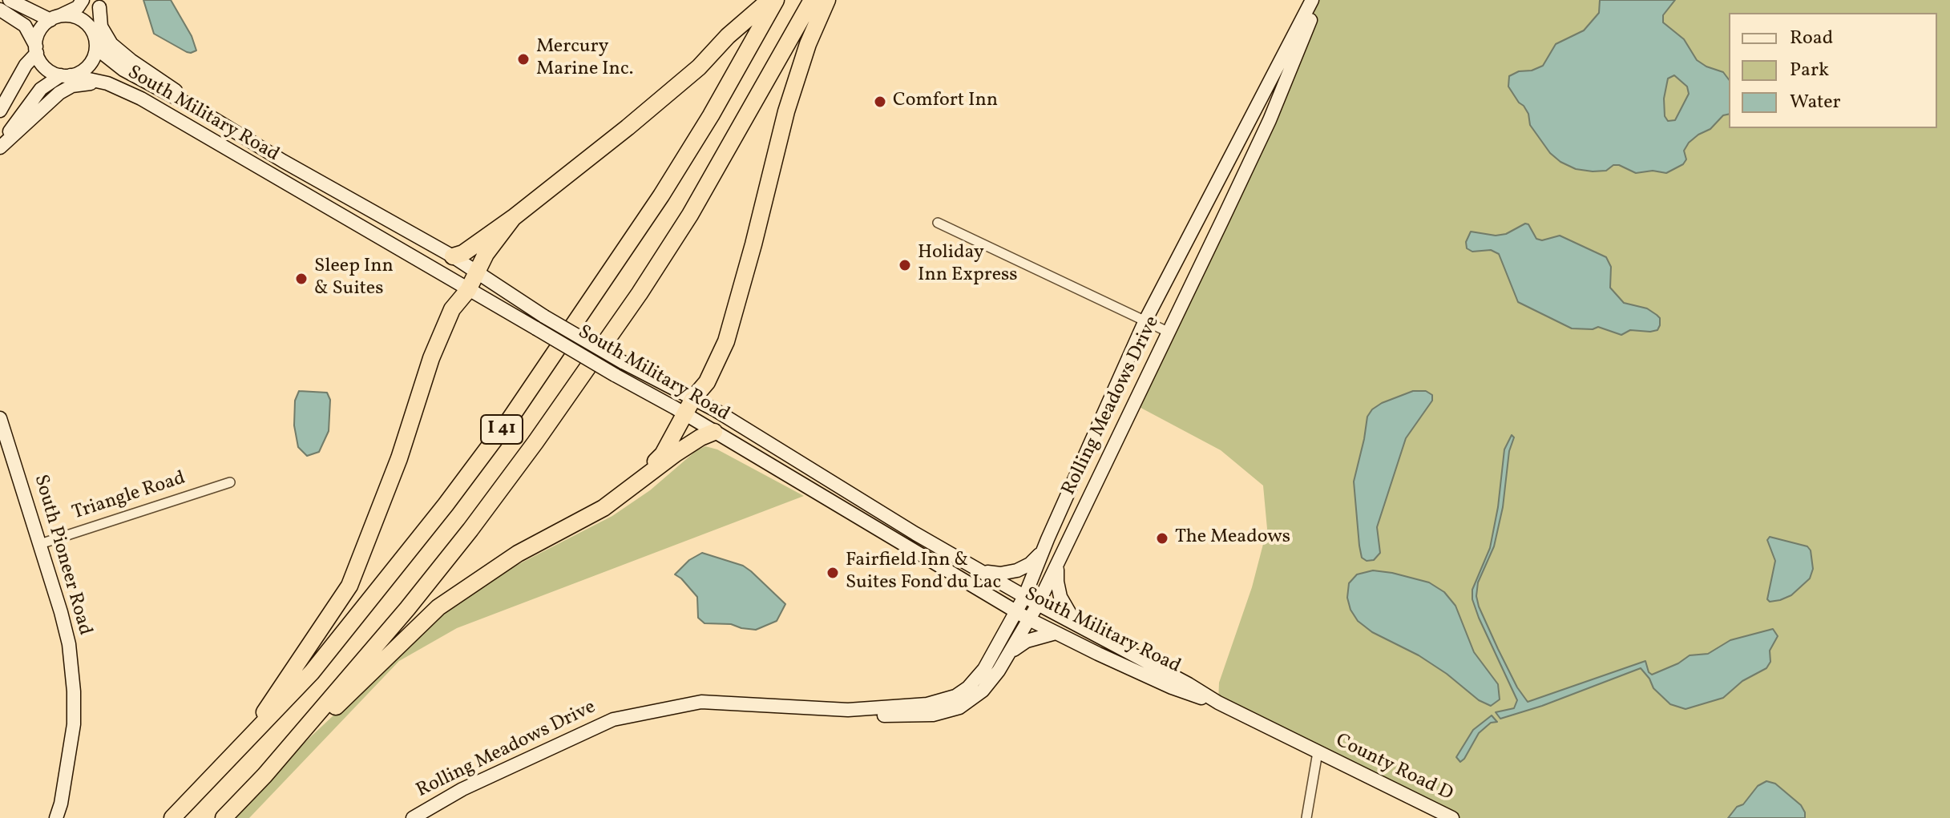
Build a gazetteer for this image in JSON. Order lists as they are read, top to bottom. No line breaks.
{"streets":{"highway":["I 41"],"main road":["South Military Road","Rolling Meadows Drive","South Pioneer Road","County Road D"],"street":["Triangle Road"]},"crossings":[["South Military Road","Rolling Meadows Drive"],["South Military Road","County Road D"],["Triangle Road","South Pioneer Road"]],"places":["Mercury Marine Inc.","Comfort Inn","Holiday Inn Express","Sleep Inn & Suites","The Meadows","Fairfield Inn & Suites Fond du Lac"],"legend":["Road","Park","Water"]}
